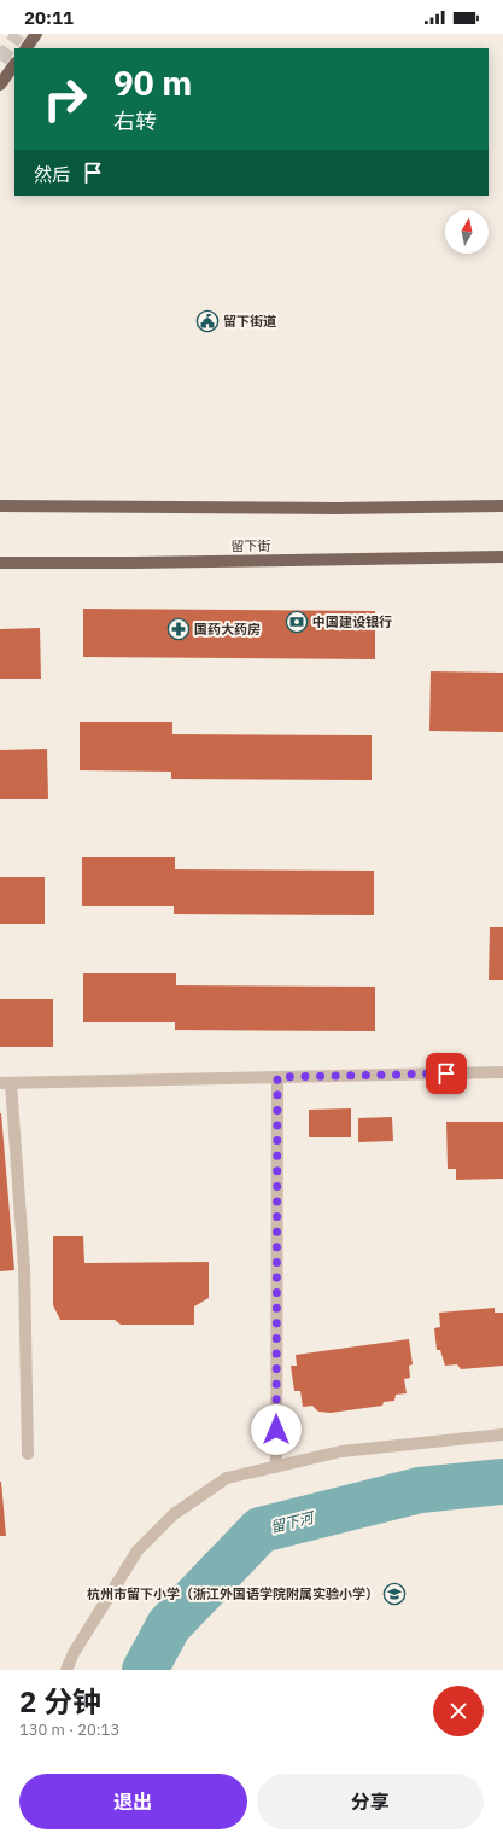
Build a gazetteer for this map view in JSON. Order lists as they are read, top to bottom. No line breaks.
{"streets":{"main road":["留下街"]},"water":["留下河"],"places":{"public building":["留下街道"],"bank":["中国建设银行"],"pharmacy":["国药大药房"],"school or university":["杭州市留下小学（浙江外国语学院附属实验小学）"]},"north":"top","page":{"status":"20:11","turn":["90 m","右转"],"then":"然后","heading":["2 分钟","130 m · 20:13"],"buttons":["退出","分享"]}}
